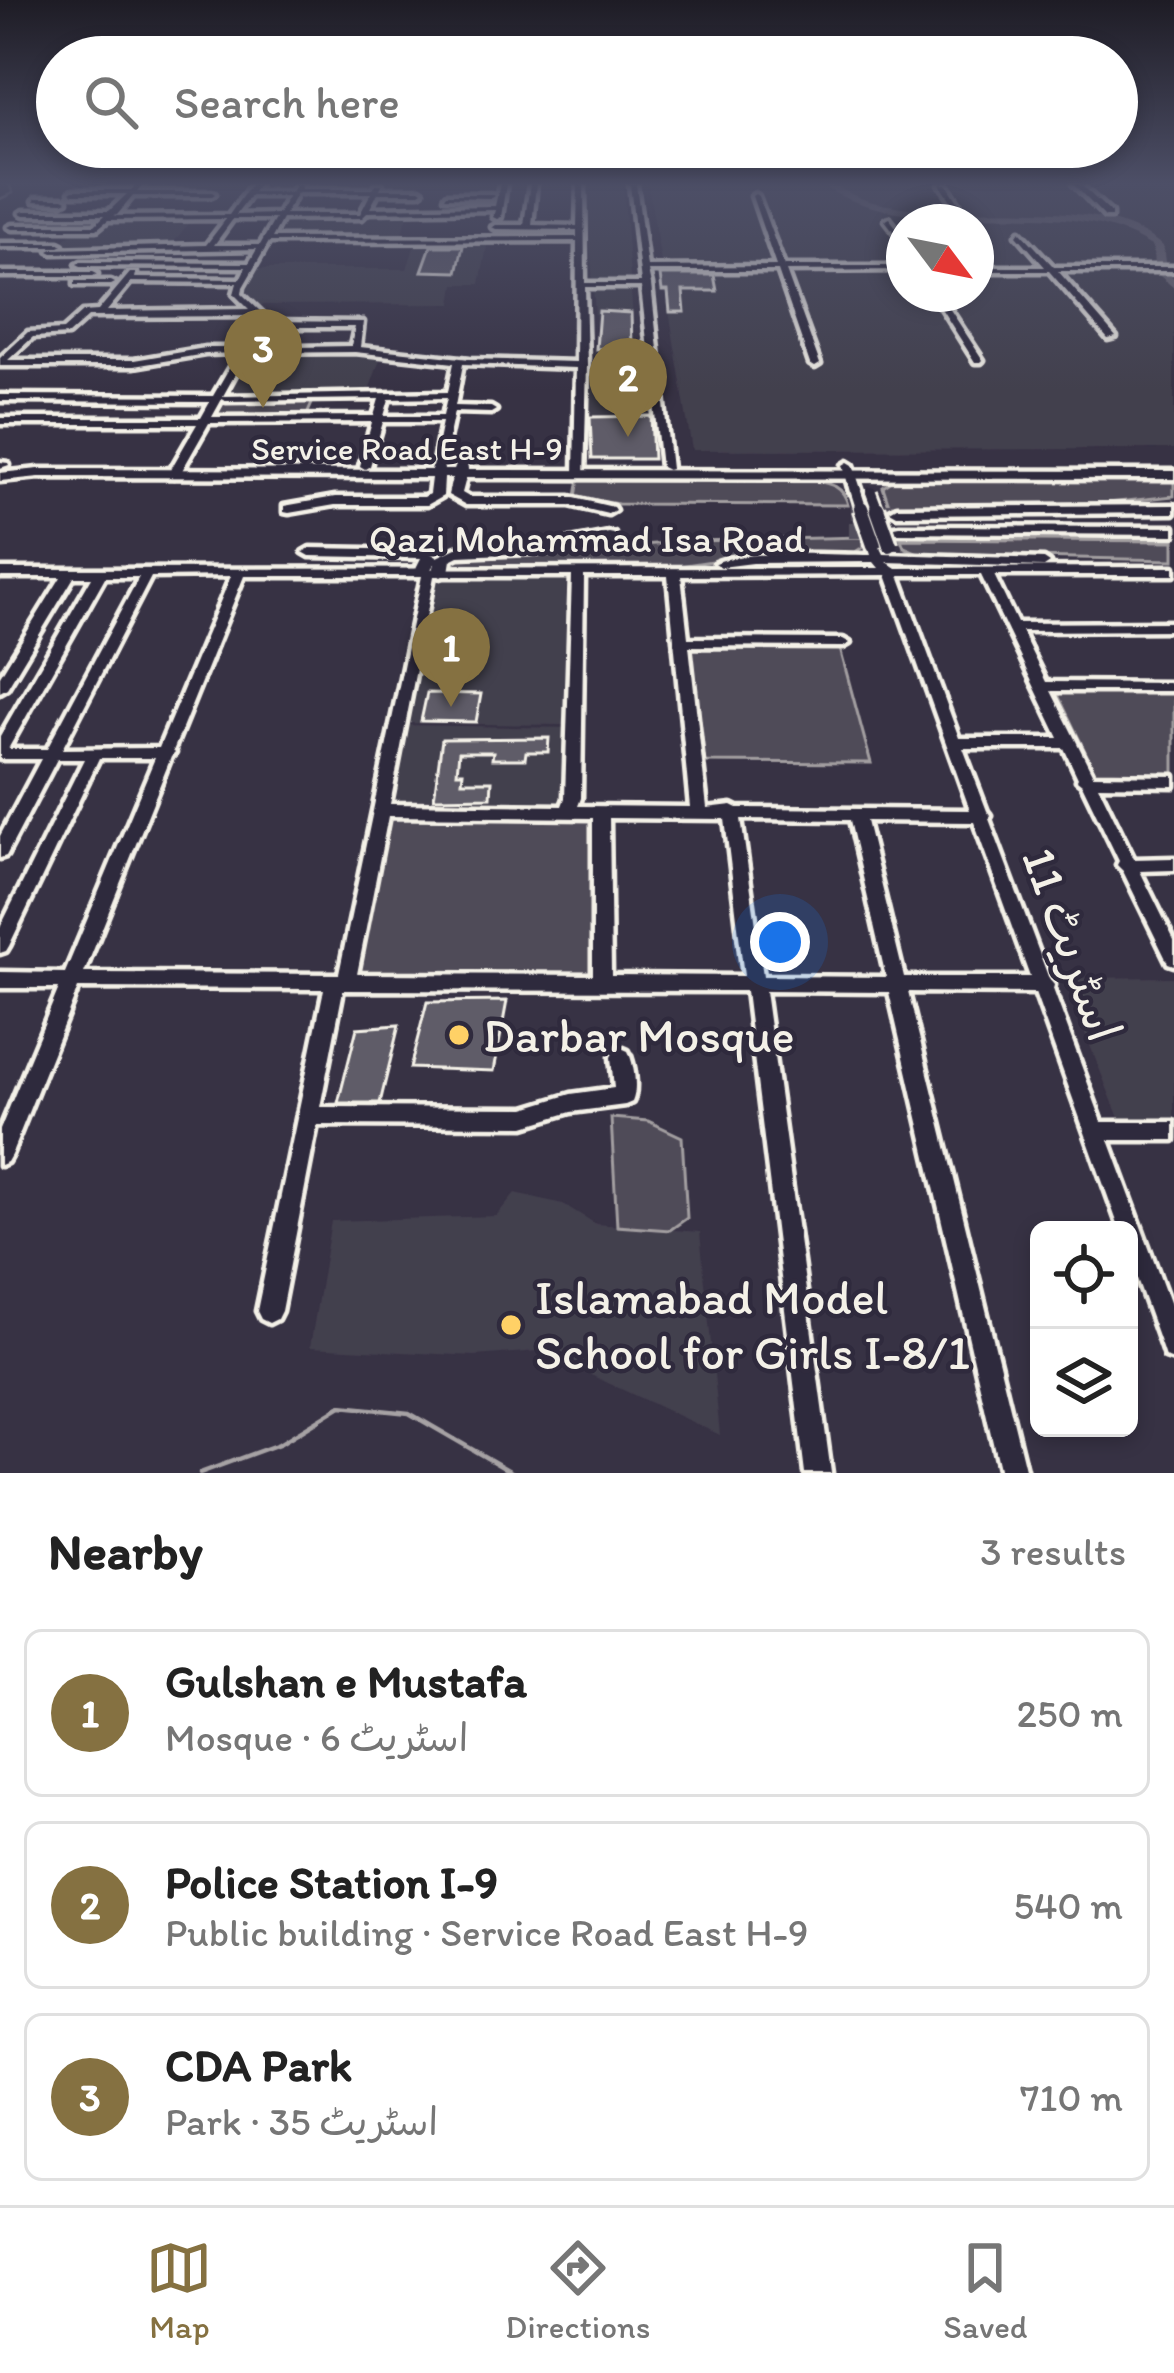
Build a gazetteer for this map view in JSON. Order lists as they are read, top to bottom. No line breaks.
{"streets":{"main road":["Service Road East H-9"],"street":["Qazi Mohammad Isa Road","اسٹریٹ 11"]},"crossings":[["Service Road East H-9","اسٹریٹ 11"],["Qazi Mohammad Isa Road","اسٹریٹ 11"]],"places":["Darbar Mosque","Islamabad Model School for Girls I-8/1"],"north":"bottom right","page":{"search":"Search here","pins":["3","2","1"],"heading":["Nearby","3 results"],"list":[{"mark":"1","name":"Gulshan e Mustafa","note":"Mosque · اسٹریٹ 6","value":"250 m"},{"mark":"2","name":"Police Station I-9","note":"Public building · Service Road East H-9","value":"540 m"},{"mark":"3","name":"CDA Park","note":"Park · اسٹریٹ 35","value":"710 m"}],"nav":["Map","Directions","Saved"]}}
